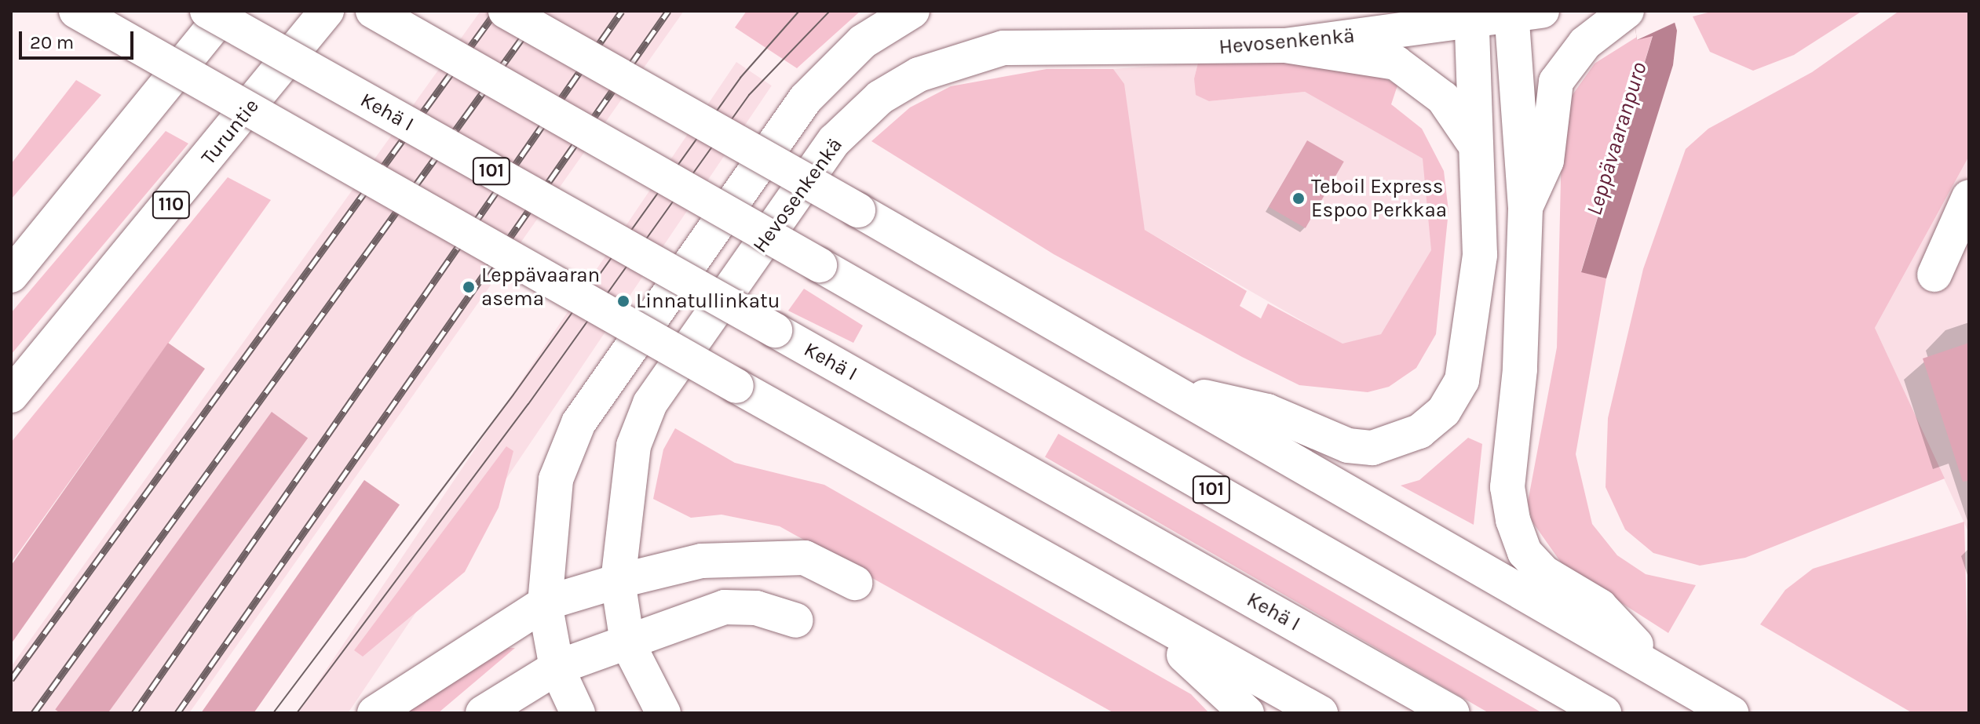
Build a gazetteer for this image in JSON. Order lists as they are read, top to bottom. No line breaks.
{"streets":{"main road":["Hevosenkenkä","Kehä I","Turuntie","101","110"]},"water":["Leppävaaranpuro"],"places":["Teboil Express Espoo Perkkaa","Leppävaaran asema","Linnatullinkatu"],"scale_bar":"20 m"}
